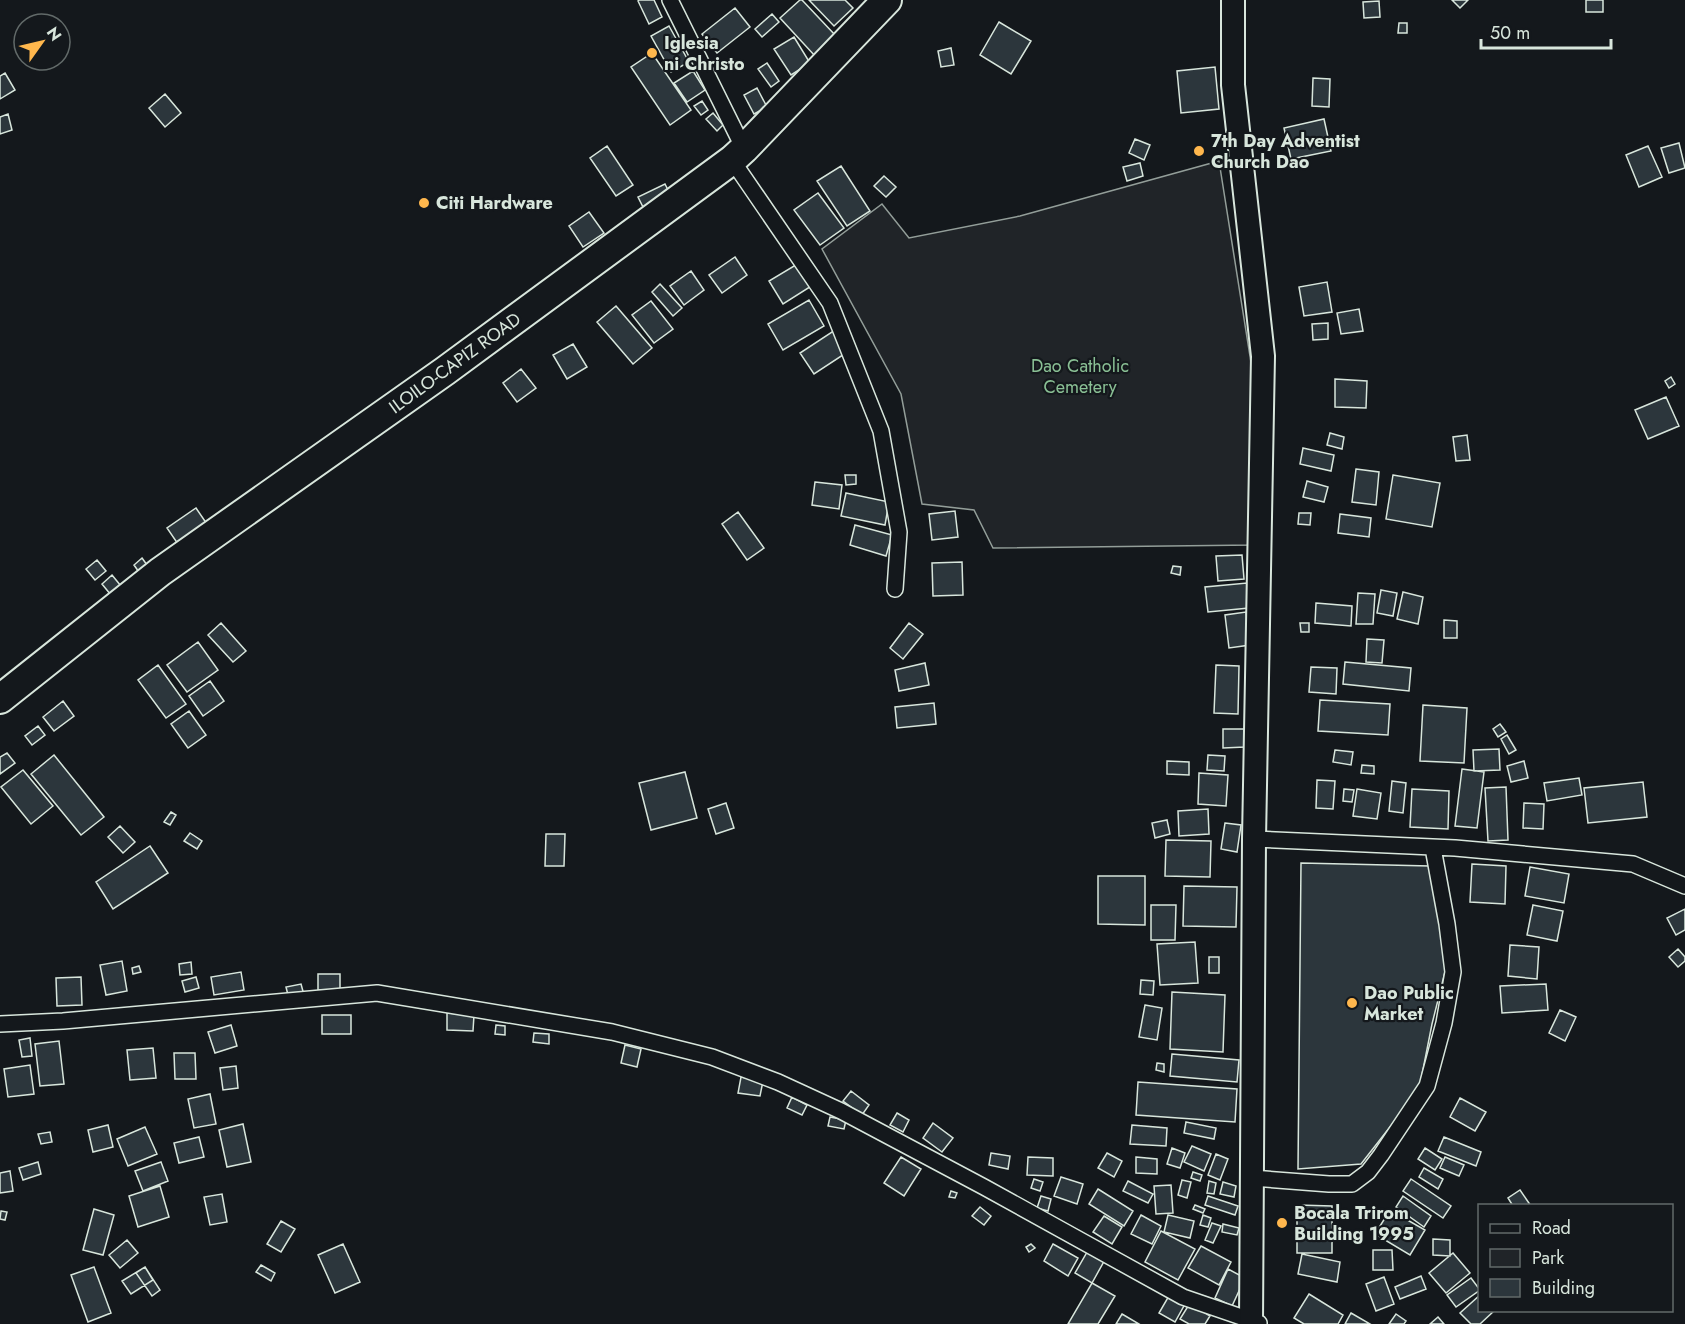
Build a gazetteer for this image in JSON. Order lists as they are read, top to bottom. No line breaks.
{"streets":{"highway":["ILOILO-CAPIZ ROAD"]},"parks":["Dao Catholic Cemetery"],"places":["Iglesia ni Christo","7th Day Adventist Church Dao","Citi Hardware","Dao Public Market","Bocala Trirom Building 1995"],"legend":["Road","Park","Building"],"scale_bar":"50 m","north":"top right"}
